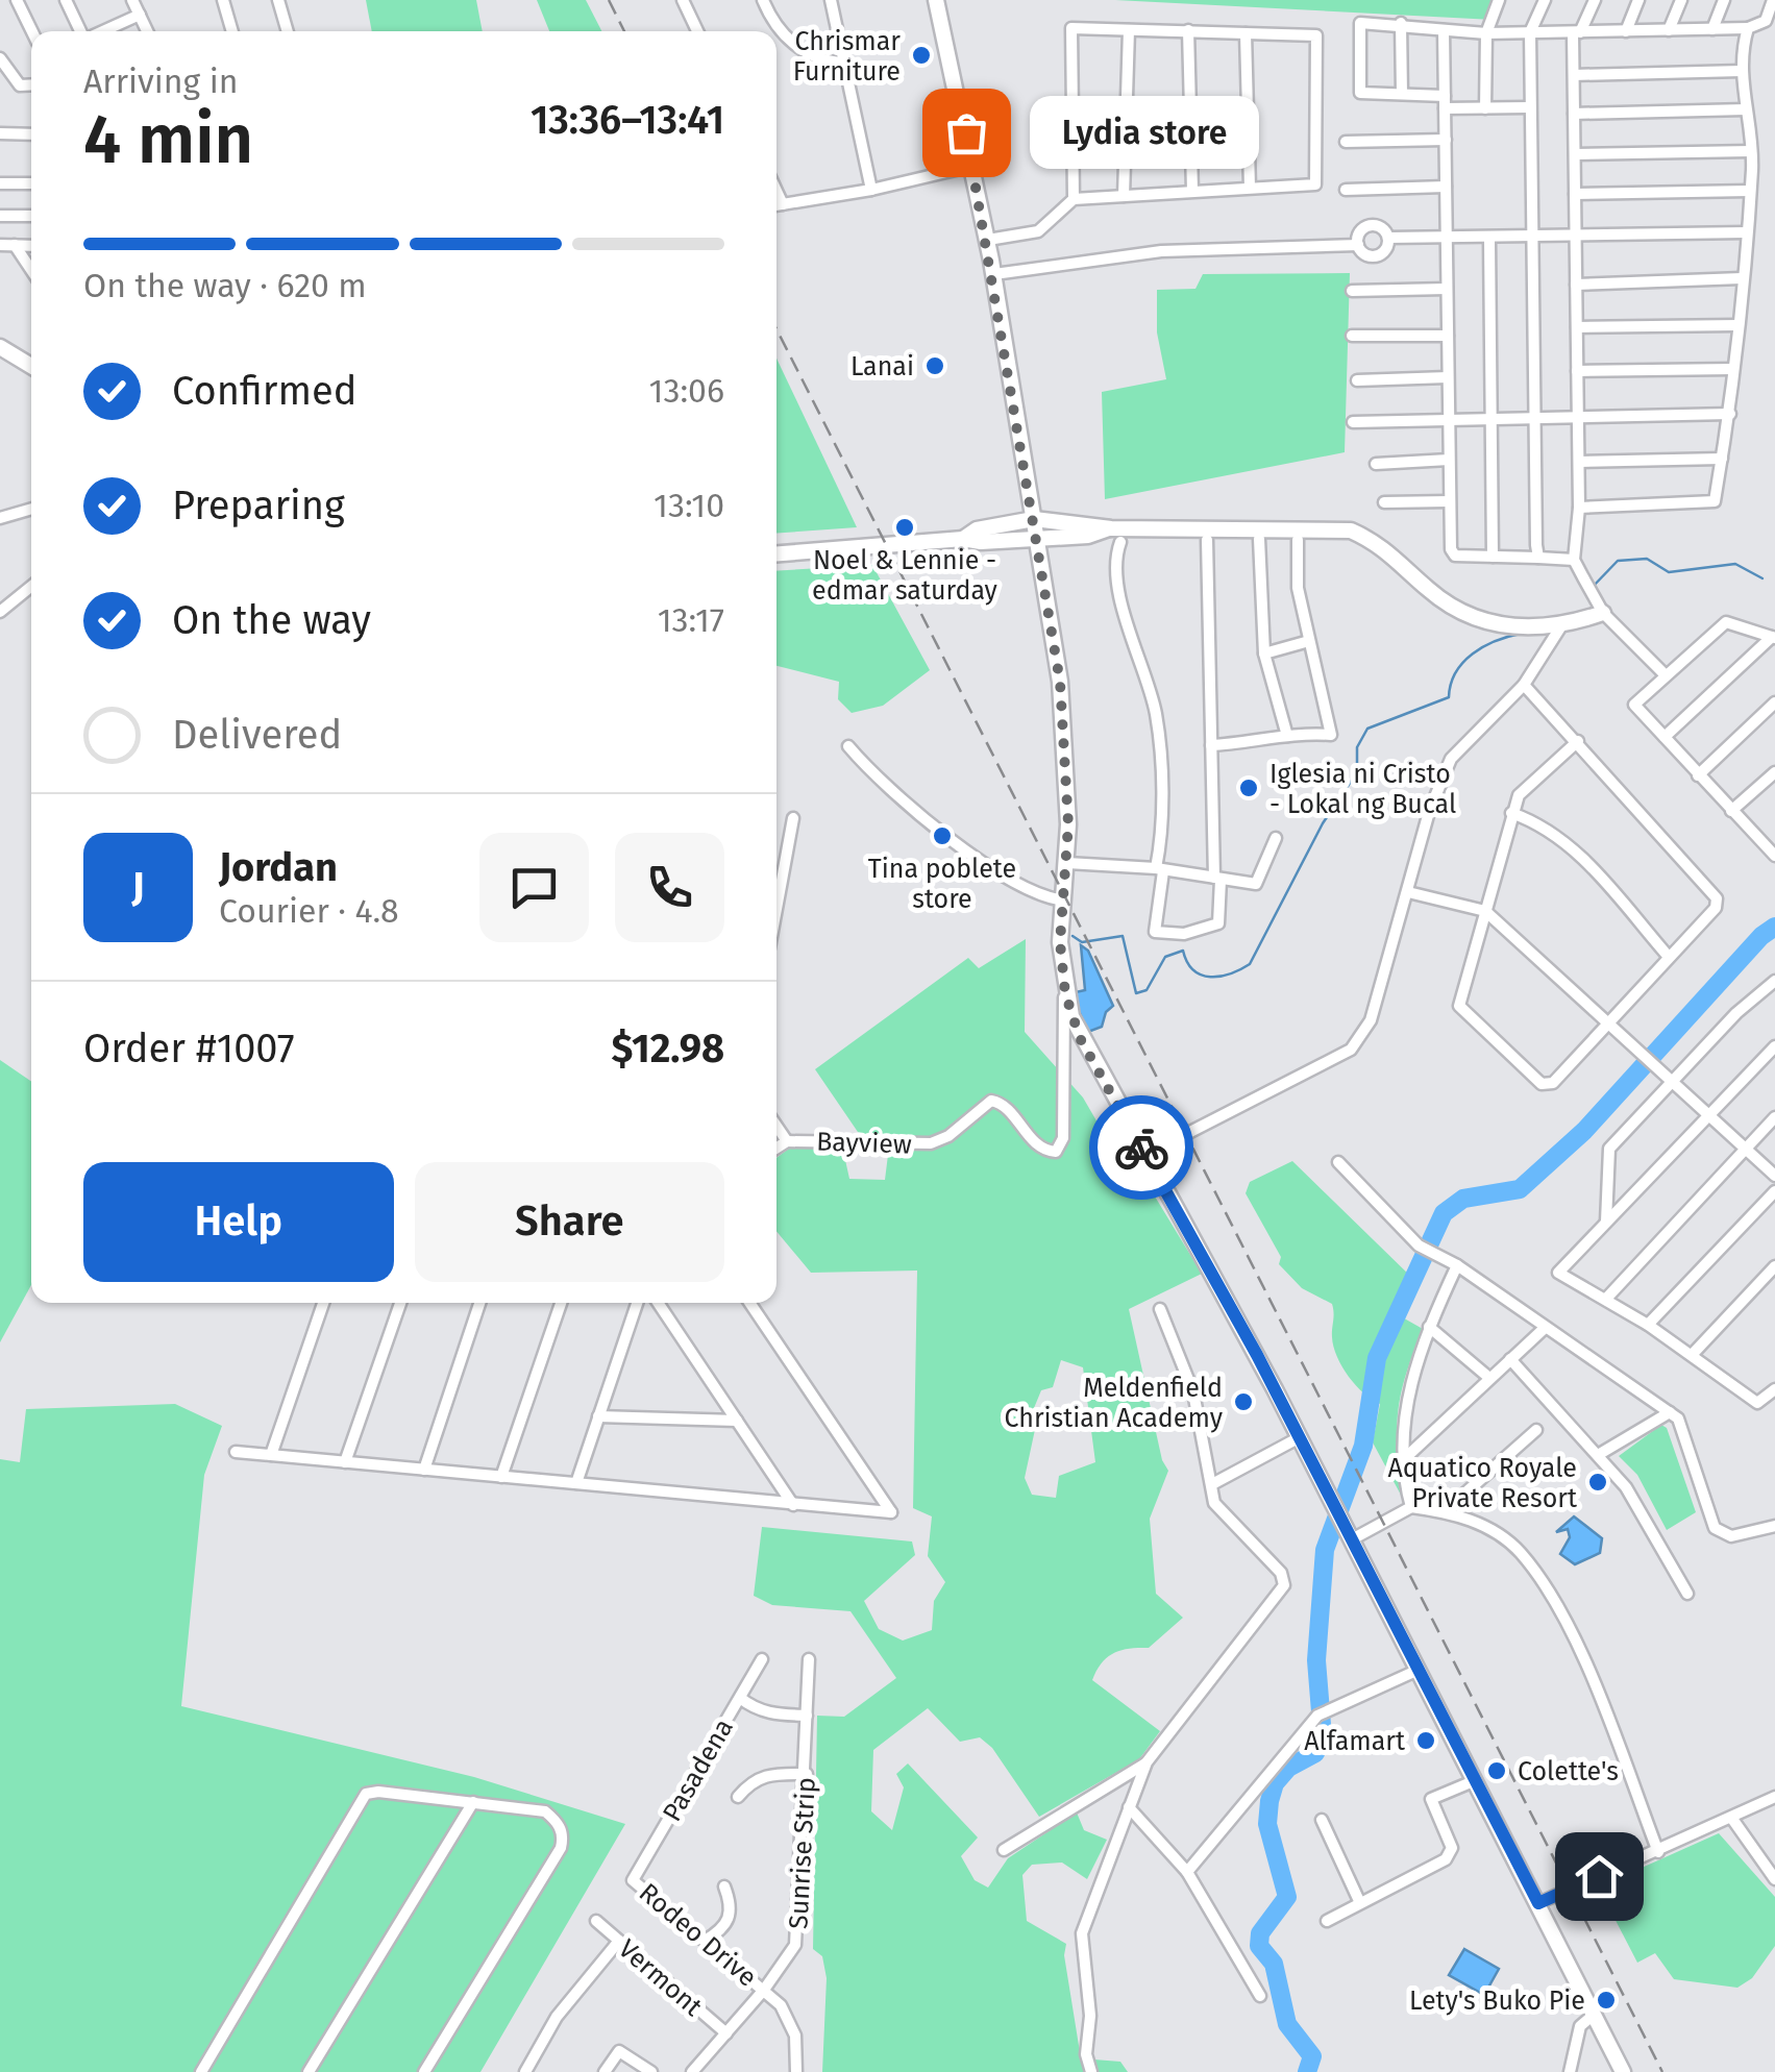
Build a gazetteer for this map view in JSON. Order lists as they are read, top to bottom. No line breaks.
{"streets":{"street":["Bayview","Pasadena","Sunrise Strip","Rodeo Drive","Vermont"]},"crossings":[["Pasadena","Rodeo Drive"],["Sunrise Strip","Rodeo Drive"],["Sunrise Strip","Vermont"]],"places":["Chrismar Furniture","Lydia store","Lanai","Noel & Lennie - edmar saturday","Iglesia ni Cristo - Lokal ng Bucal","Tina poblete store","Meldenfield Christian Academy","Aquatico Royale Private Resort","Alfamart","Colette's","Lety's Buko Pie"],"page":{"heading":["4 min","Arriving in","13:36–13:41"],"panel":["Jordan","Courier · 4.8","Order #1007","$12.98"],"bubble":"Lydia store","bar":"On the way · 620 m","list":[["Confirmed","13:06"],["Preparing","13:10"],["On the way","13:17"],"Delivered"],"round":"J","buttons":["Help","Share"]}}
